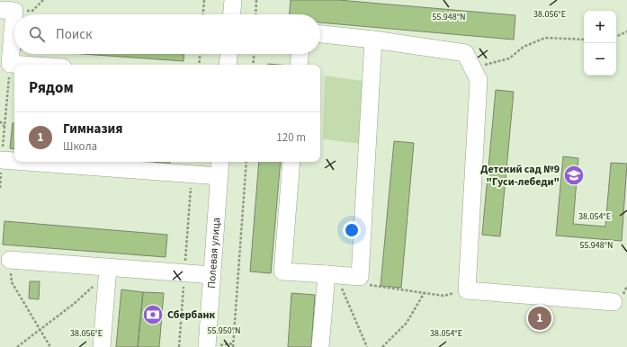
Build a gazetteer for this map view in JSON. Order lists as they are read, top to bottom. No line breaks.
{"streets":{"street":["Полевая улица"]},"places":{"school or university":["Детский сад №9 \"Гуси-лебеди\""],"bank":["Сбербанк"]},"page":{"map_buttons":["+","−"],"search":"Поиск","heading":"Рядом","list":[{"mark":"1","name":"Гимназия","note":"Школа","value":"120 m"}],"pins":"1"},"coordinates":["38.056°E","55.948°N","38.054°E","55.950°N"]}
